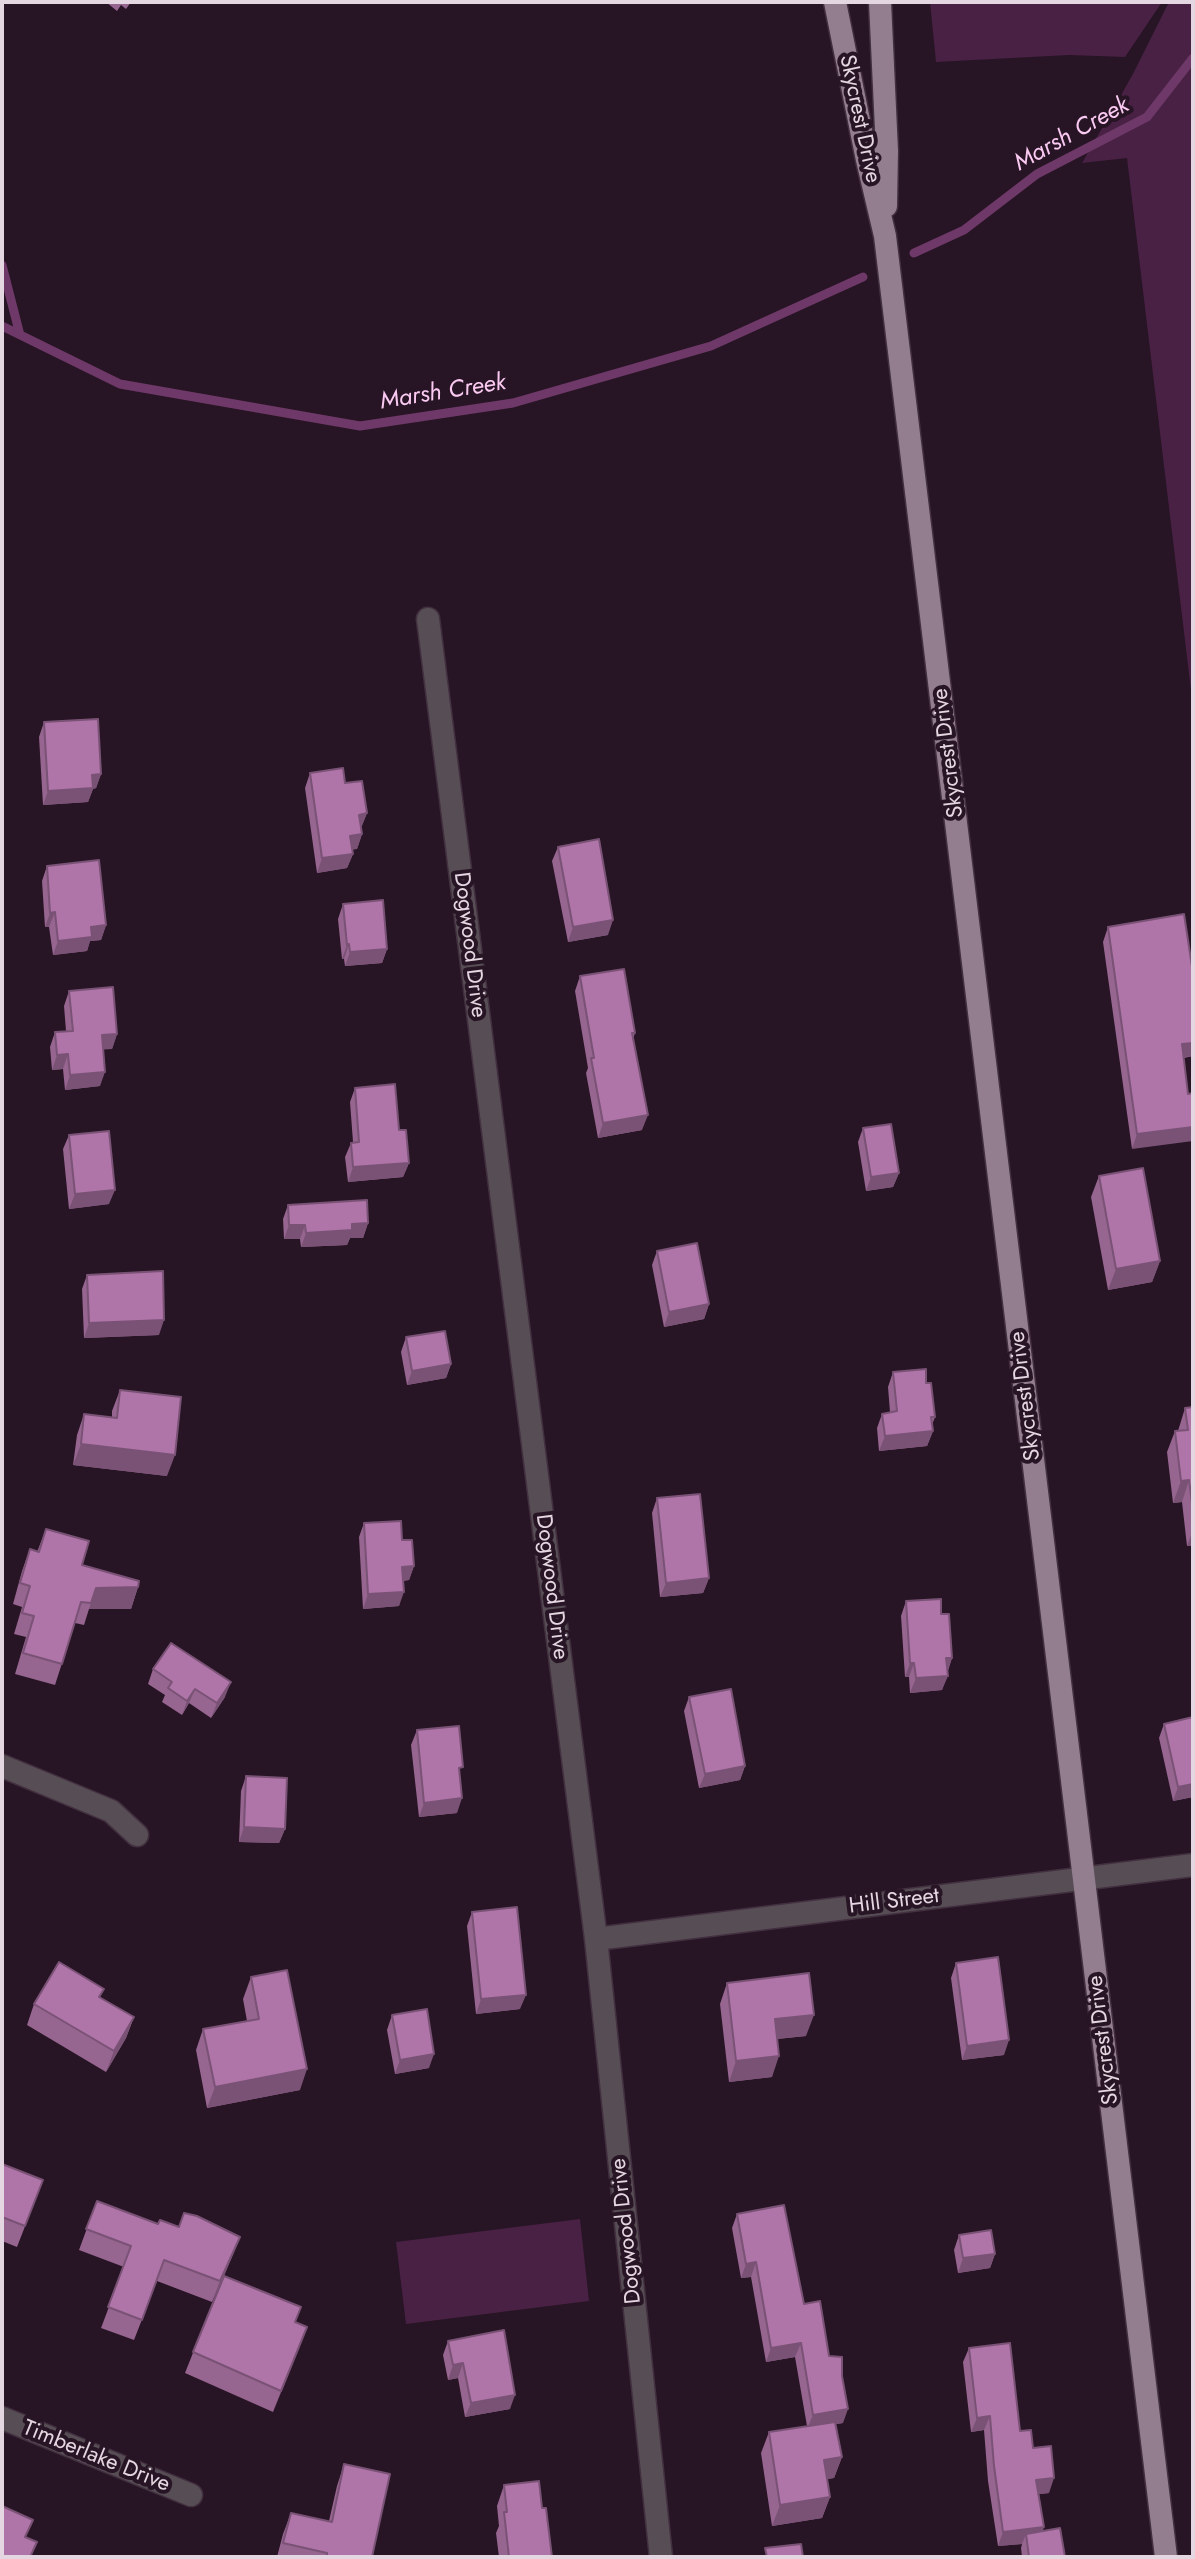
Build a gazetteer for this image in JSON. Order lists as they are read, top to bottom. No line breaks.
{"streets":{"main road":["Skycrest Drive"],"street":["Dogwood Drive","Hill Street","Timberlake Drive"]},"crossings":[["Skycrest Drive","Hill Street"],["Dogwood Drive","Hill Street"]],"water":["Marsh Creek"]}
